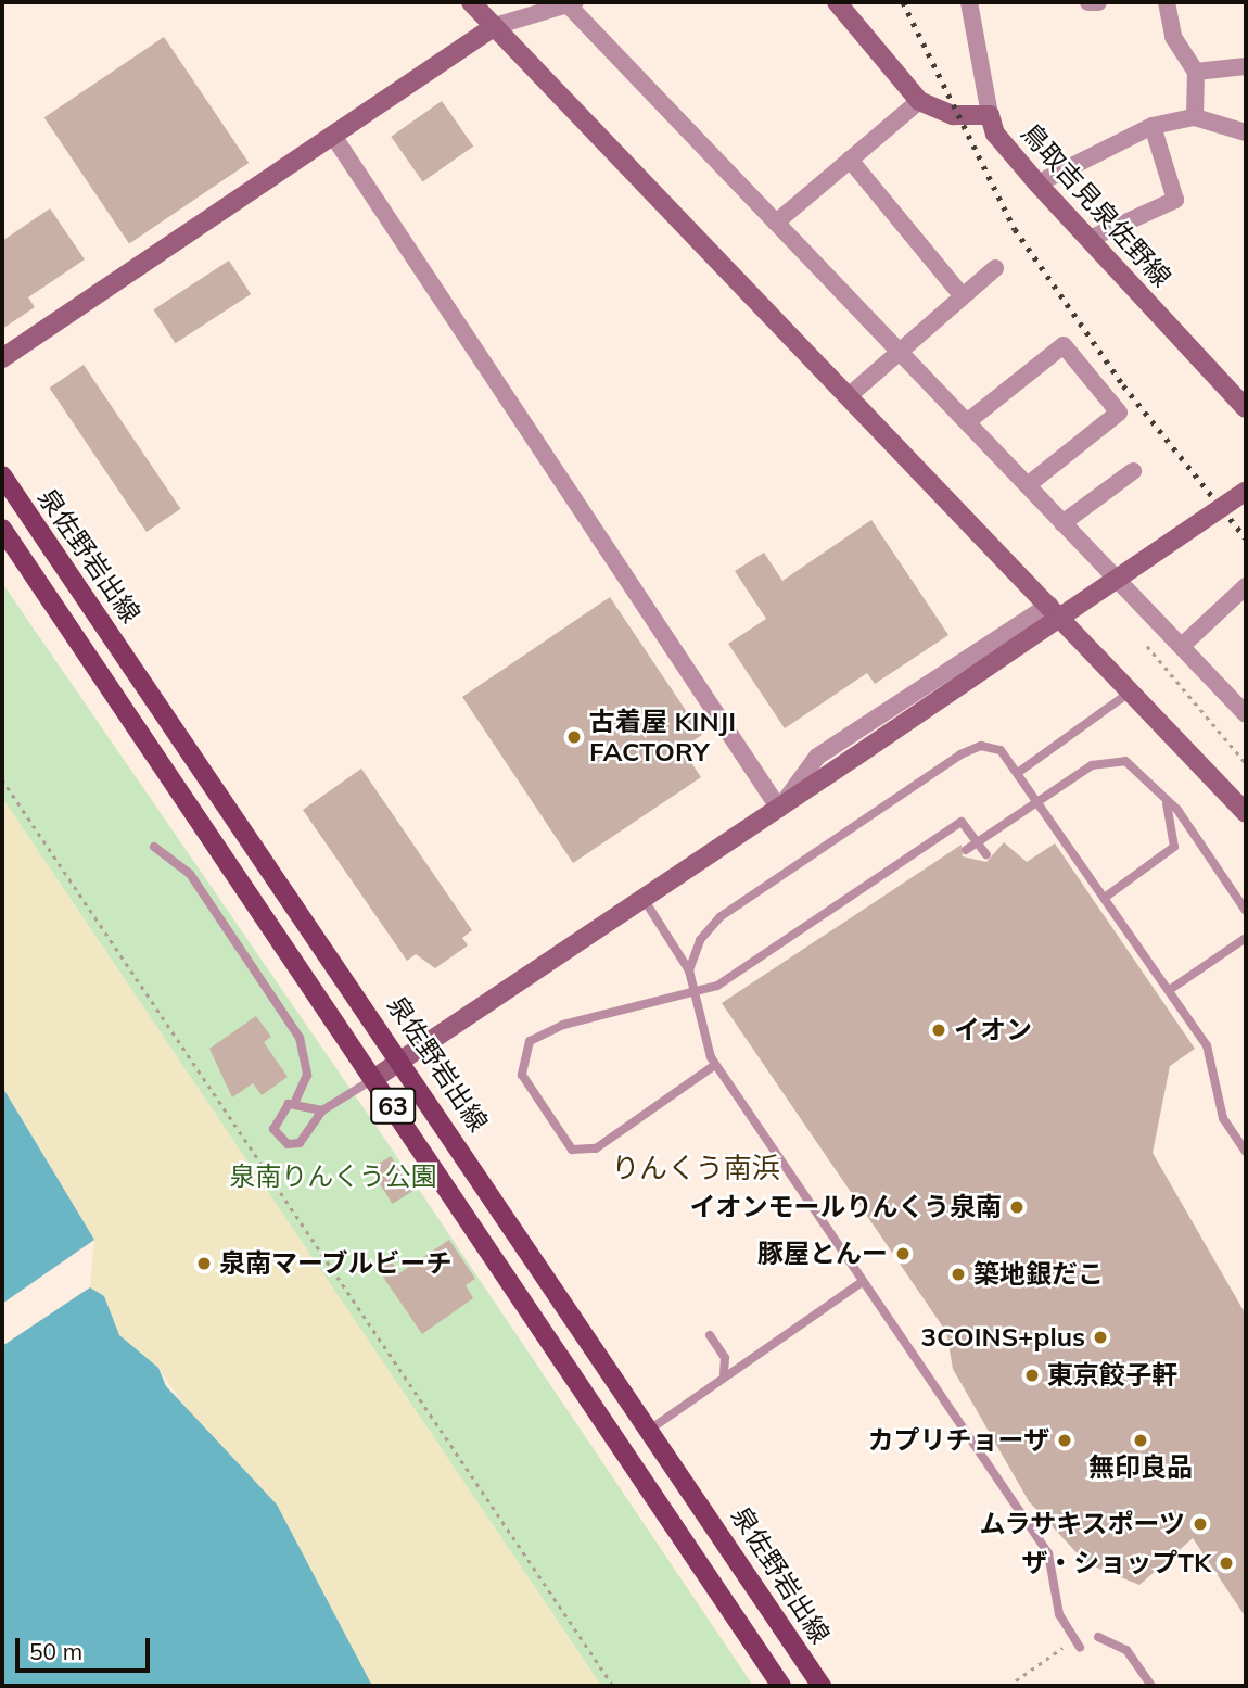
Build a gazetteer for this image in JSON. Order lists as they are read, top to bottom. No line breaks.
{"streets":{"main road":["泉佐野岩出線","63"],"street":["鳥取吉見泉佐野線"]},"districts":["りんくう南浜"],"parks":["泉南りんくう公園"],"places":["古着屋 KINJI FACTORY","イオン","イオンモールりんくう泉南","豚屋とんー","泉南マーブルビーチ","築地銀だこ","3COINS+plus","東京餃子軒","カプリチョーザ","無印良品","ムラサキスポーツ","ザ・ショップTK"],"scale_bar":"50 m"}
